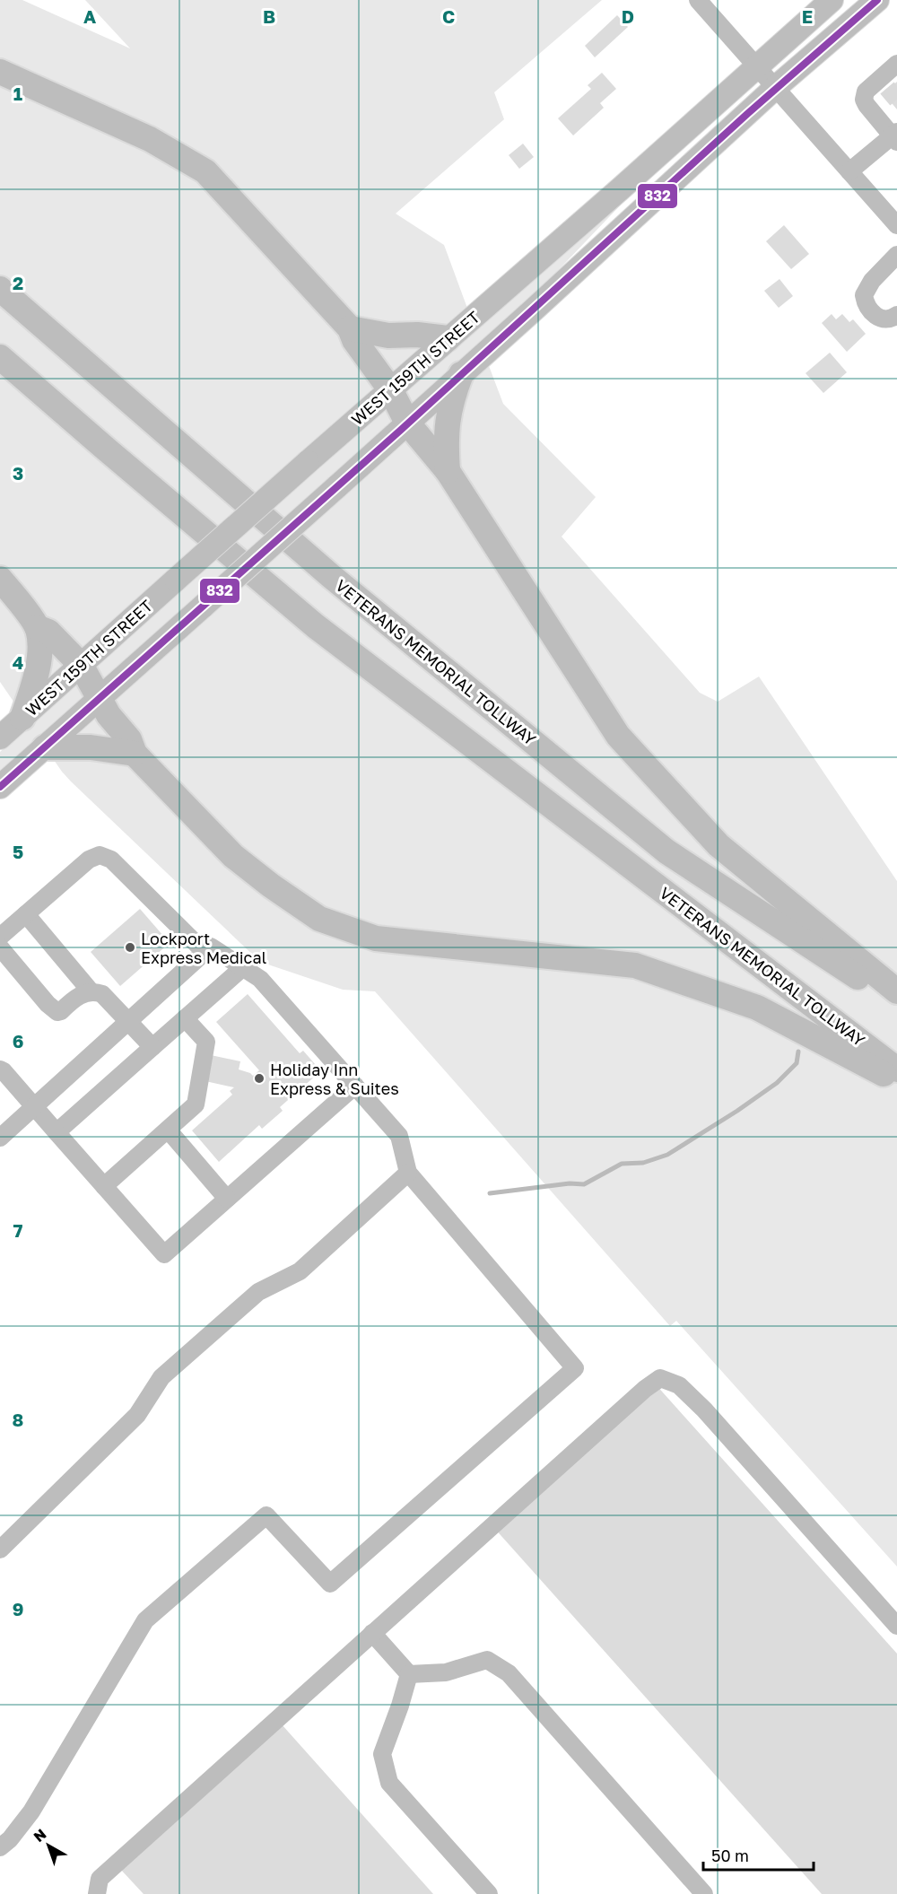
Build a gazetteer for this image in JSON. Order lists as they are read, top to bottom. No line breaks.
{"streets":{"highway":["VETERANS MEMORIAL TOLLWAY"],"main road":["WEST 159TH STREET"]},"places":["Lockport Express Medical","Holiday Inn Express & Suites"],"lines":["transit line 832"],"scale_bar":"50 m","north":"top left","grid":{"columns":["A","B","C","D","E"],"rows":["1","2","3","4","5","6","7","8","9"]}}
